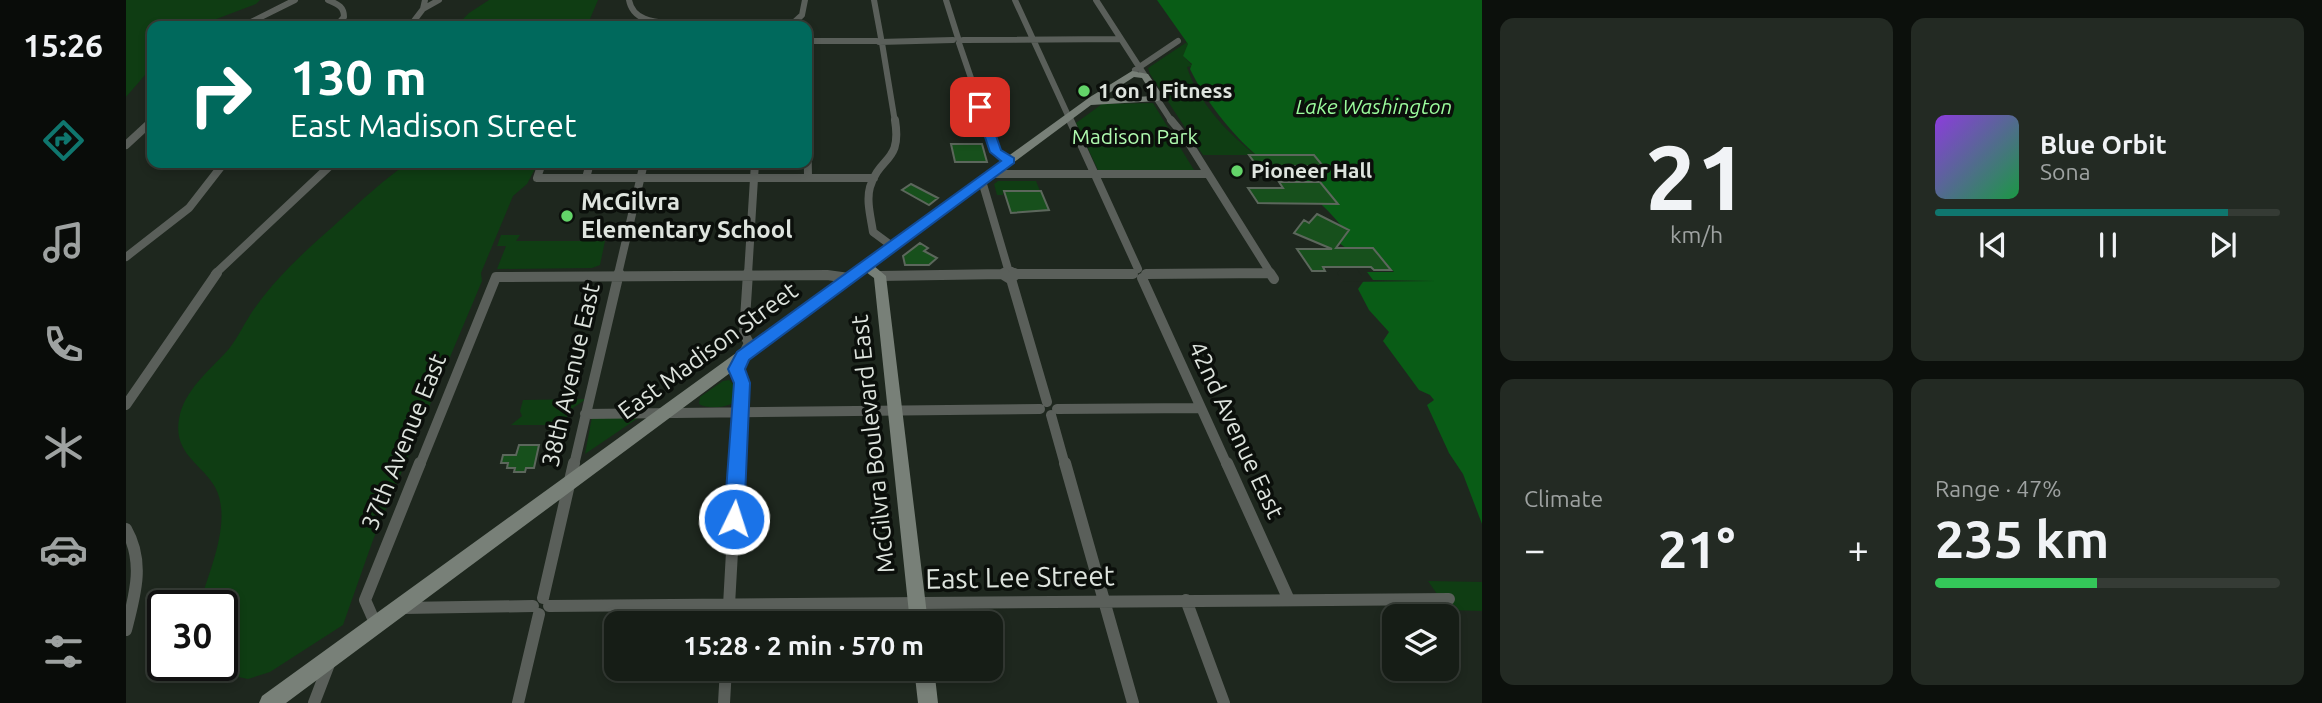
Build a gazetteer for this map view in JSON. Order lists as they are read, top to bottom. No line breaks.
{"streets":{"street":["East Madison Street","38th Avenue East","42nd Avenue East","37th Avenue East","McGilvra Boulevard East","East Lee Street"]},"crossings":[["East Madison Street","38th Avenue East"],["East Madison Street","42nd Avenue East"],["East Madison Street","37th Avenue East"],["East Madison Street","East Lee Street"],["38th Avenue East","37th Avenue East"],["38th Avenue East","East Lee Street"],["42nd Avenue East","East Lee Street"],["McGilvra Boulevard East","East Lee Street"]],"water":["Lake Washington"],"parks":["Madison Park"],"places":["1 on 1 Fitness","Pioneer Hall","McGilvra Elementary School"],"page":{"tabs":"15:26","tile":[["21","km/h"],"Climate",["Range · 47%","235 km"]],"turn":["130 m","East Madison Street"],"song":["Blue Orbit","Sona"],"heat":["−","21°","+"],"limit":"30","trip":"15:28 · 2 min · 570 m"}}
